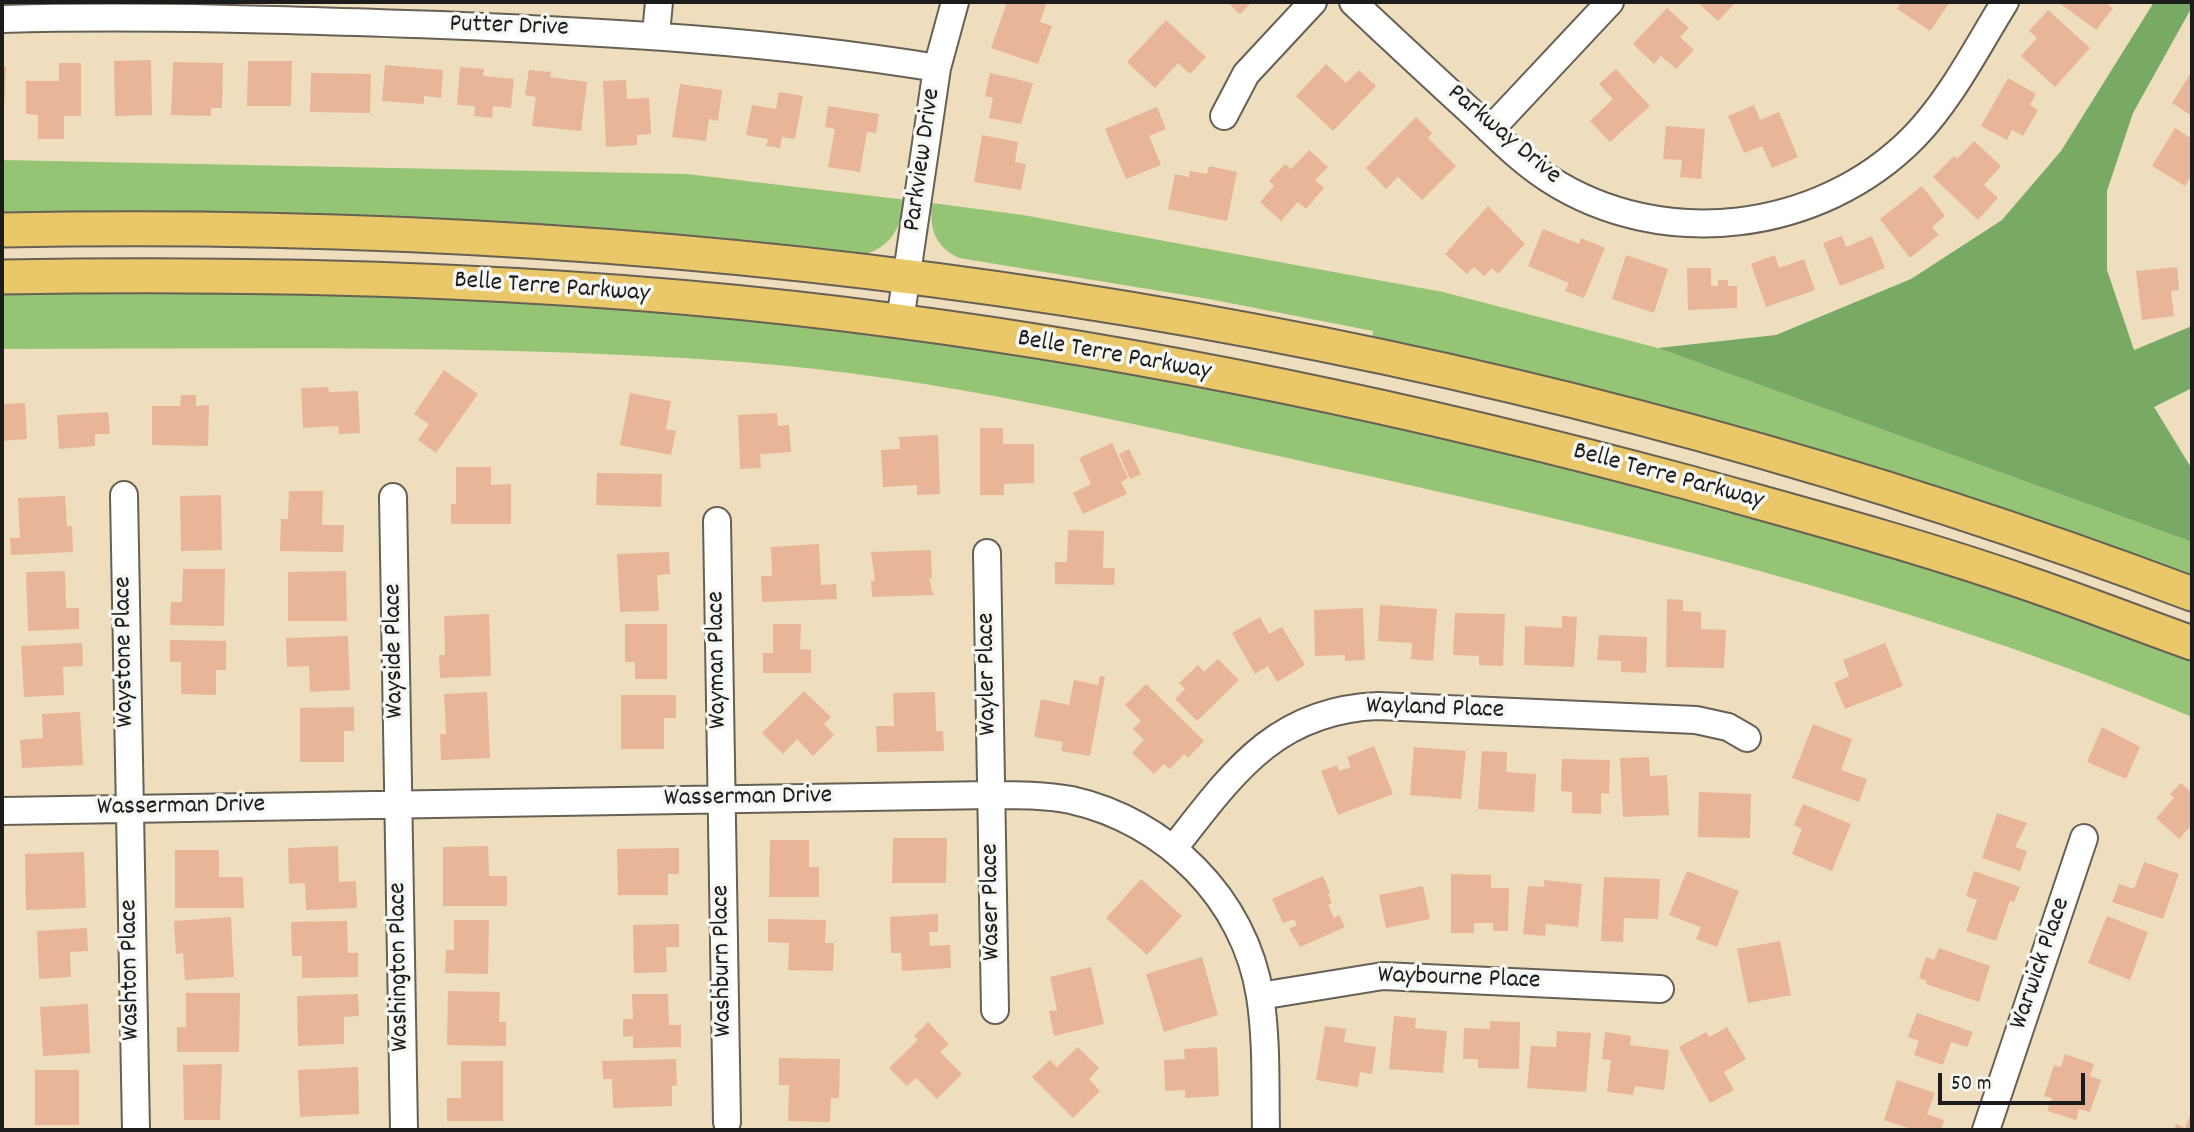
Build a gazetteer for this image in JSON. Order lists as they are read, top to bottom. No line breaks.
{"streets":{"main road":["Belle Terre Parkway"],"street":["Putter Drive","Parkway Drive","Parkview Drive","Wayside Place","Waystone Place","Wayman Place","Wayler Place","Wayland Place","Wasserman Drive","Waser Place","Washburn Place","Warwick Place","Washington Place","Washton Place","Waybourne Place"]},"crossings":[["Putter Drive","Parkview Drive"],["Parkview Drive","Belle Terre Parkway"],["Wayside Place","Wasserman Drive"],["Wayside Place","Washington Place"],["Waystone Place","Wasserman Drive"],["Waystone Place","Washton Place"],["Wayman Place","Wasserman Drive"],["Wayman Place","Washburn Place"],["Wayler Place","Wasserman Drive"],["Wayler Place","Waser Place"],["Wayland Place","Wasserman Drive"],["Wasserman Drive","Waser Place"],["Wasserman Drive","Washburn Place"],["Wasserman Drive","Washington Place"],["Wasserman Drive","Washton Place"],["Wasserman Drive","Waybourne Place"]],"scale_bar":"50 m"}
